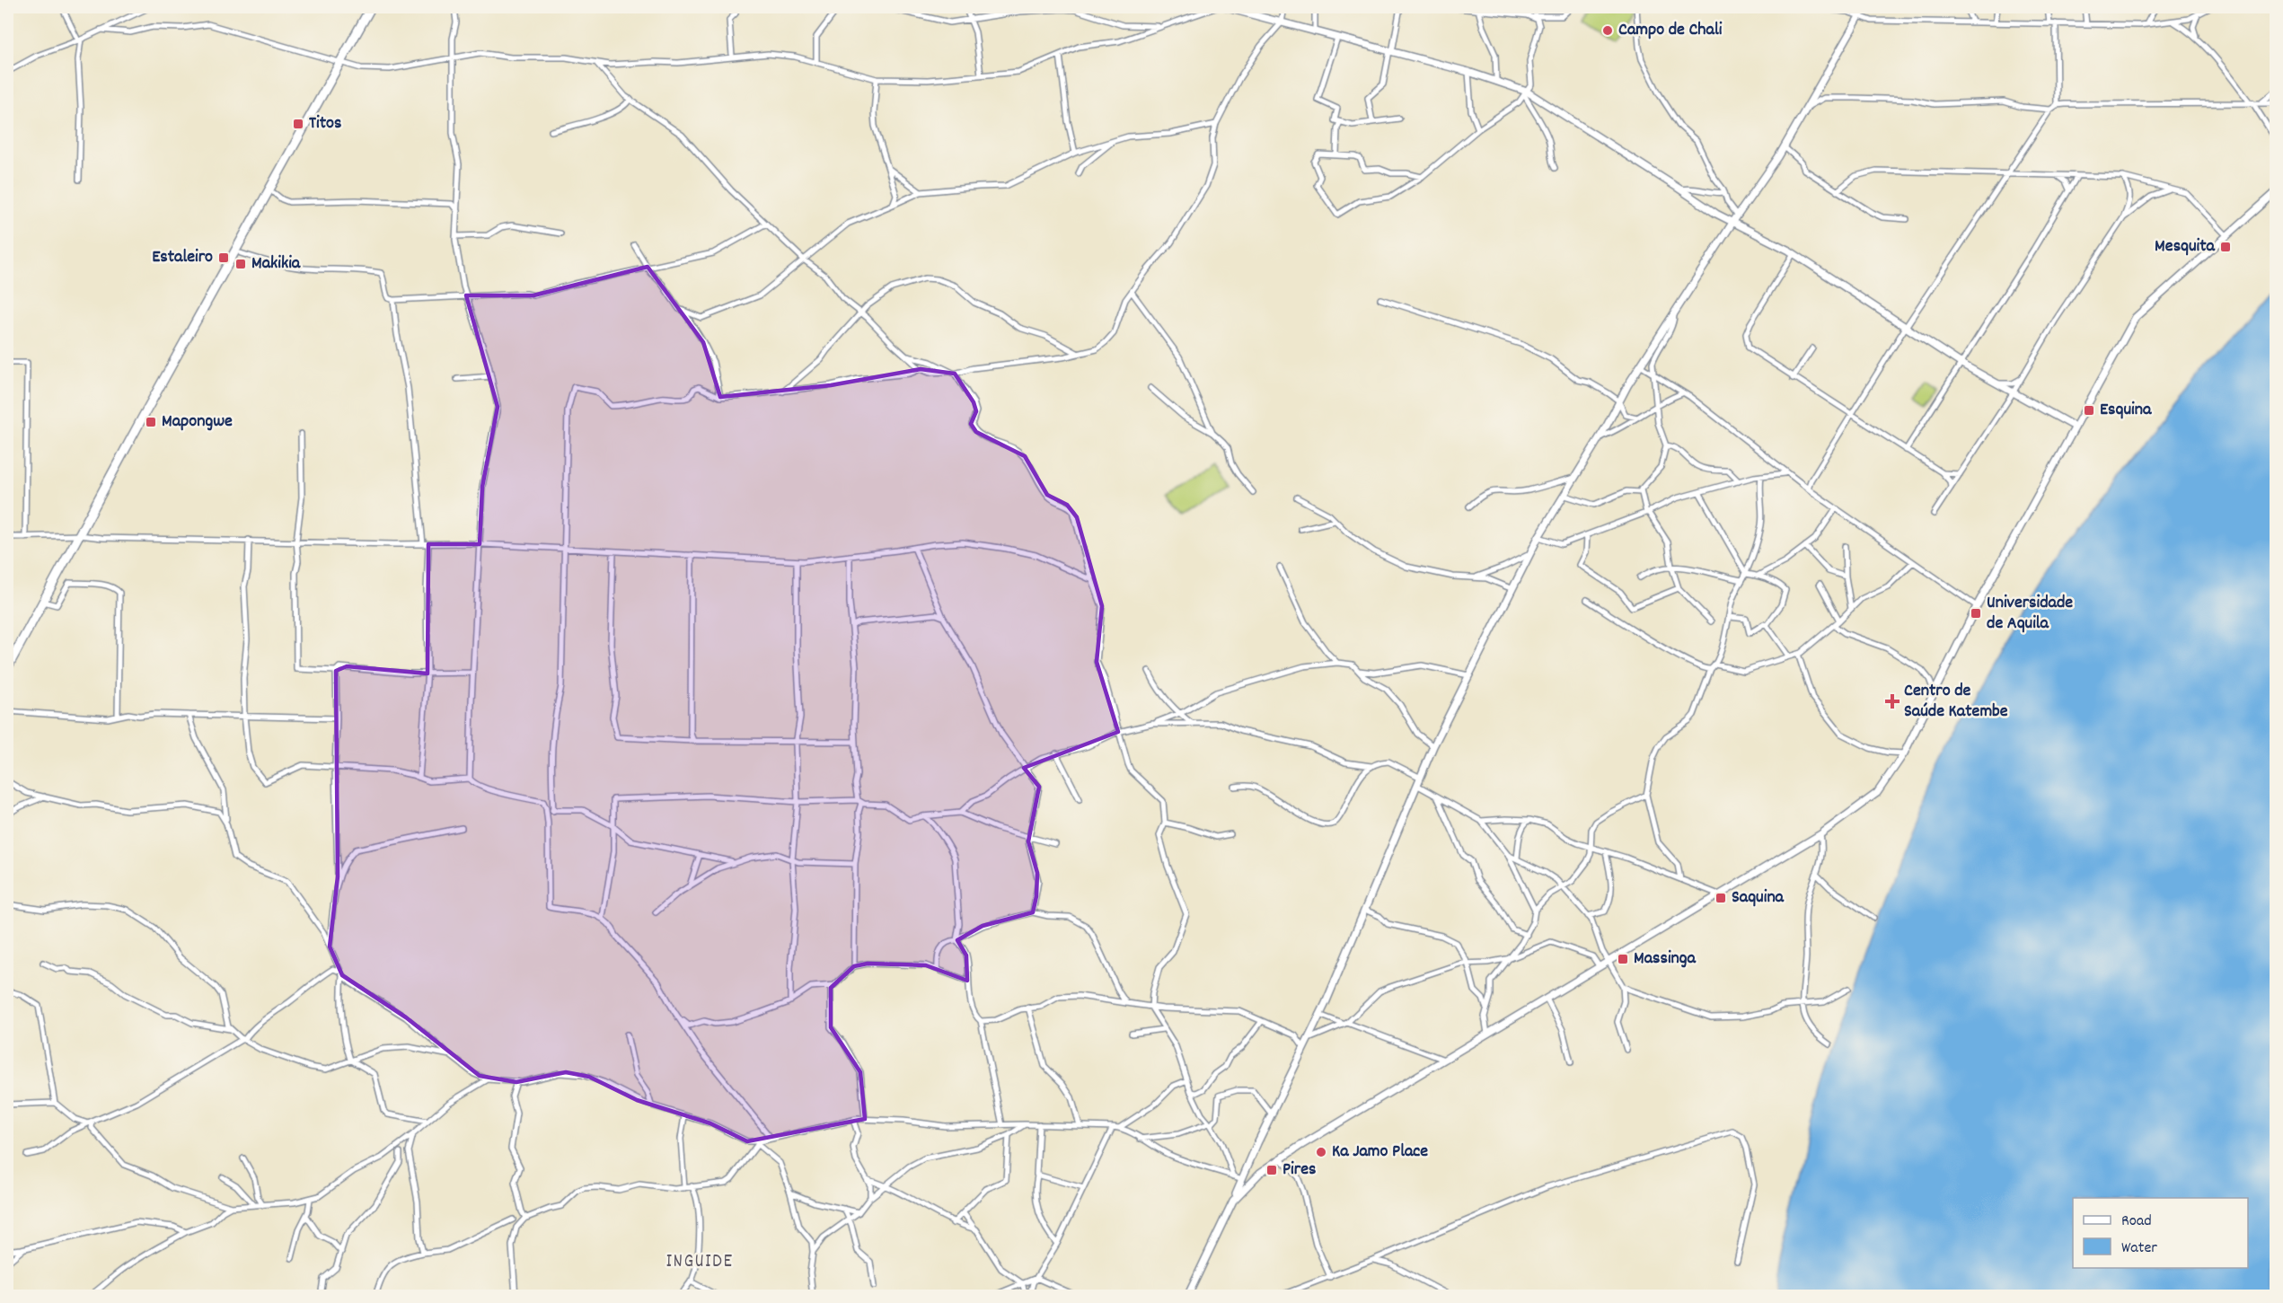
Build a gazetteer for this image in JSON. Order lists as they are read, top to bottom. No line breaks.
{"districts":["INGUIDE"],"places":{"other":["Campo de Chali","Ka Jamo Place"],"transit":["Titos","Mesquita","Estaleiro","Makikia","Esquina","Mapongwe","Universidade de Aquila","Saquina","Massinga","Pires"],"health":["Centro de Saúde Katembe"]},"legend":["Road","Water"]}
